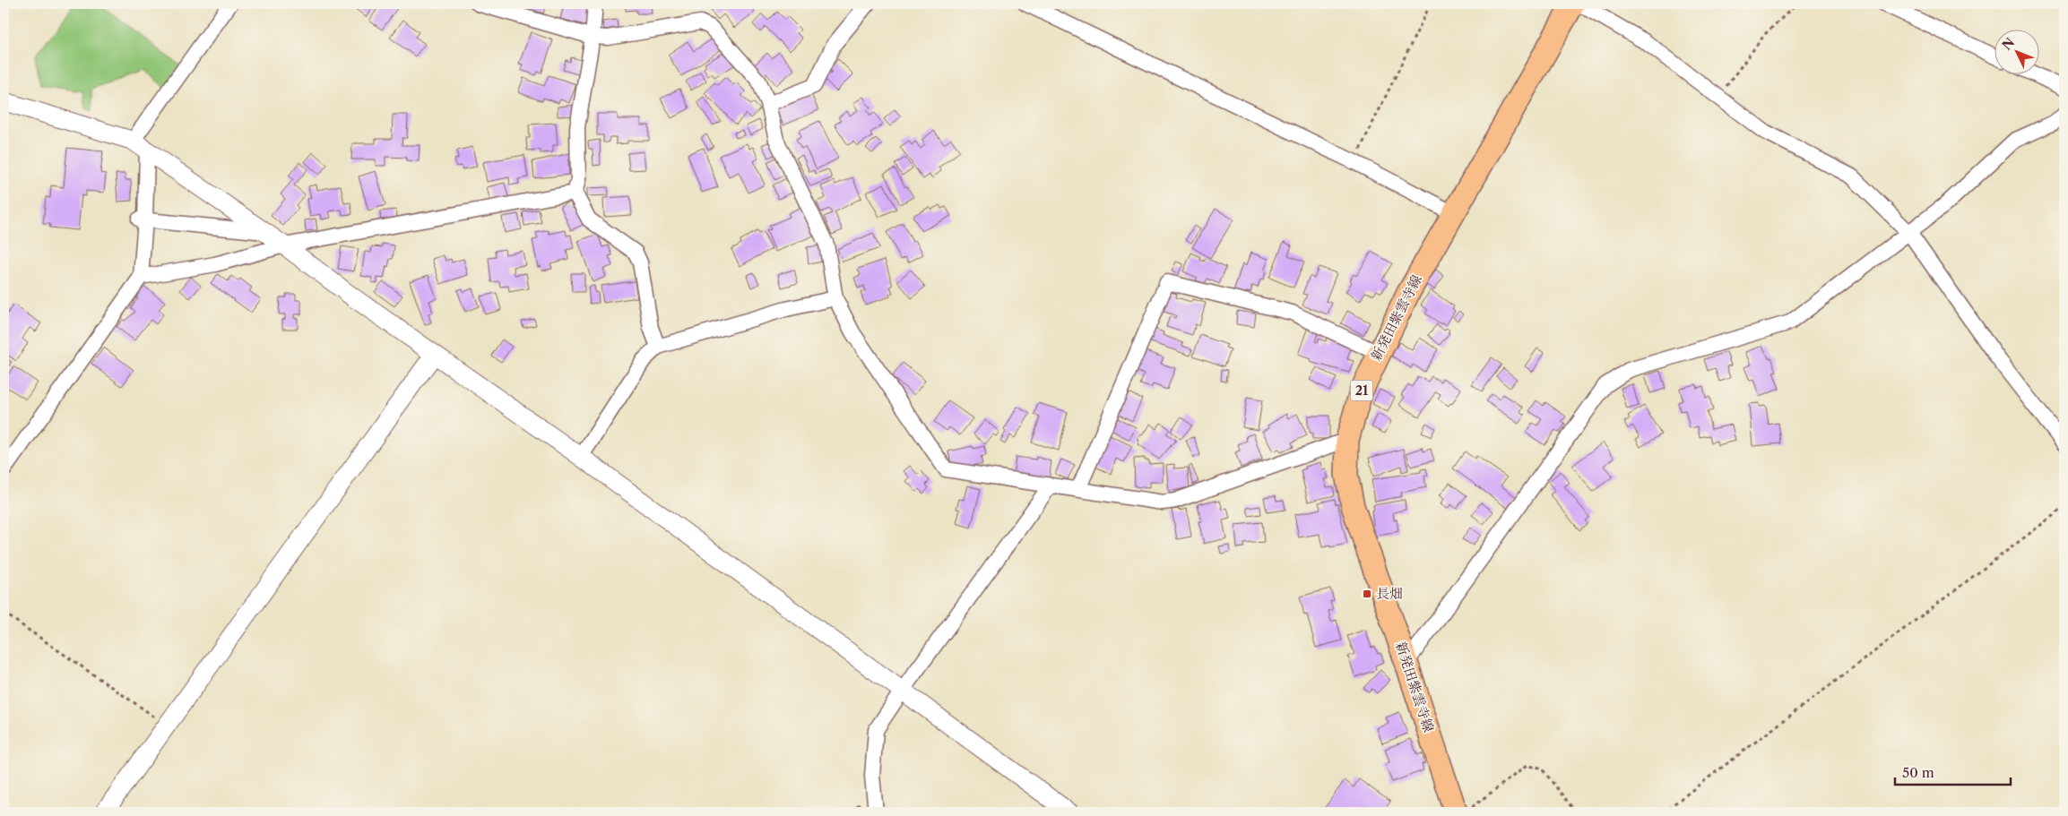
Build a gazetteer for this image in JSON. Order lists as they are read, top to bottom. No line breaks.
{"streets":{"main road":["新発田紫雲寺線","21"]},"places":{"transit":["長畑"]},"scale_bar":"50 m","north":"top left"}
